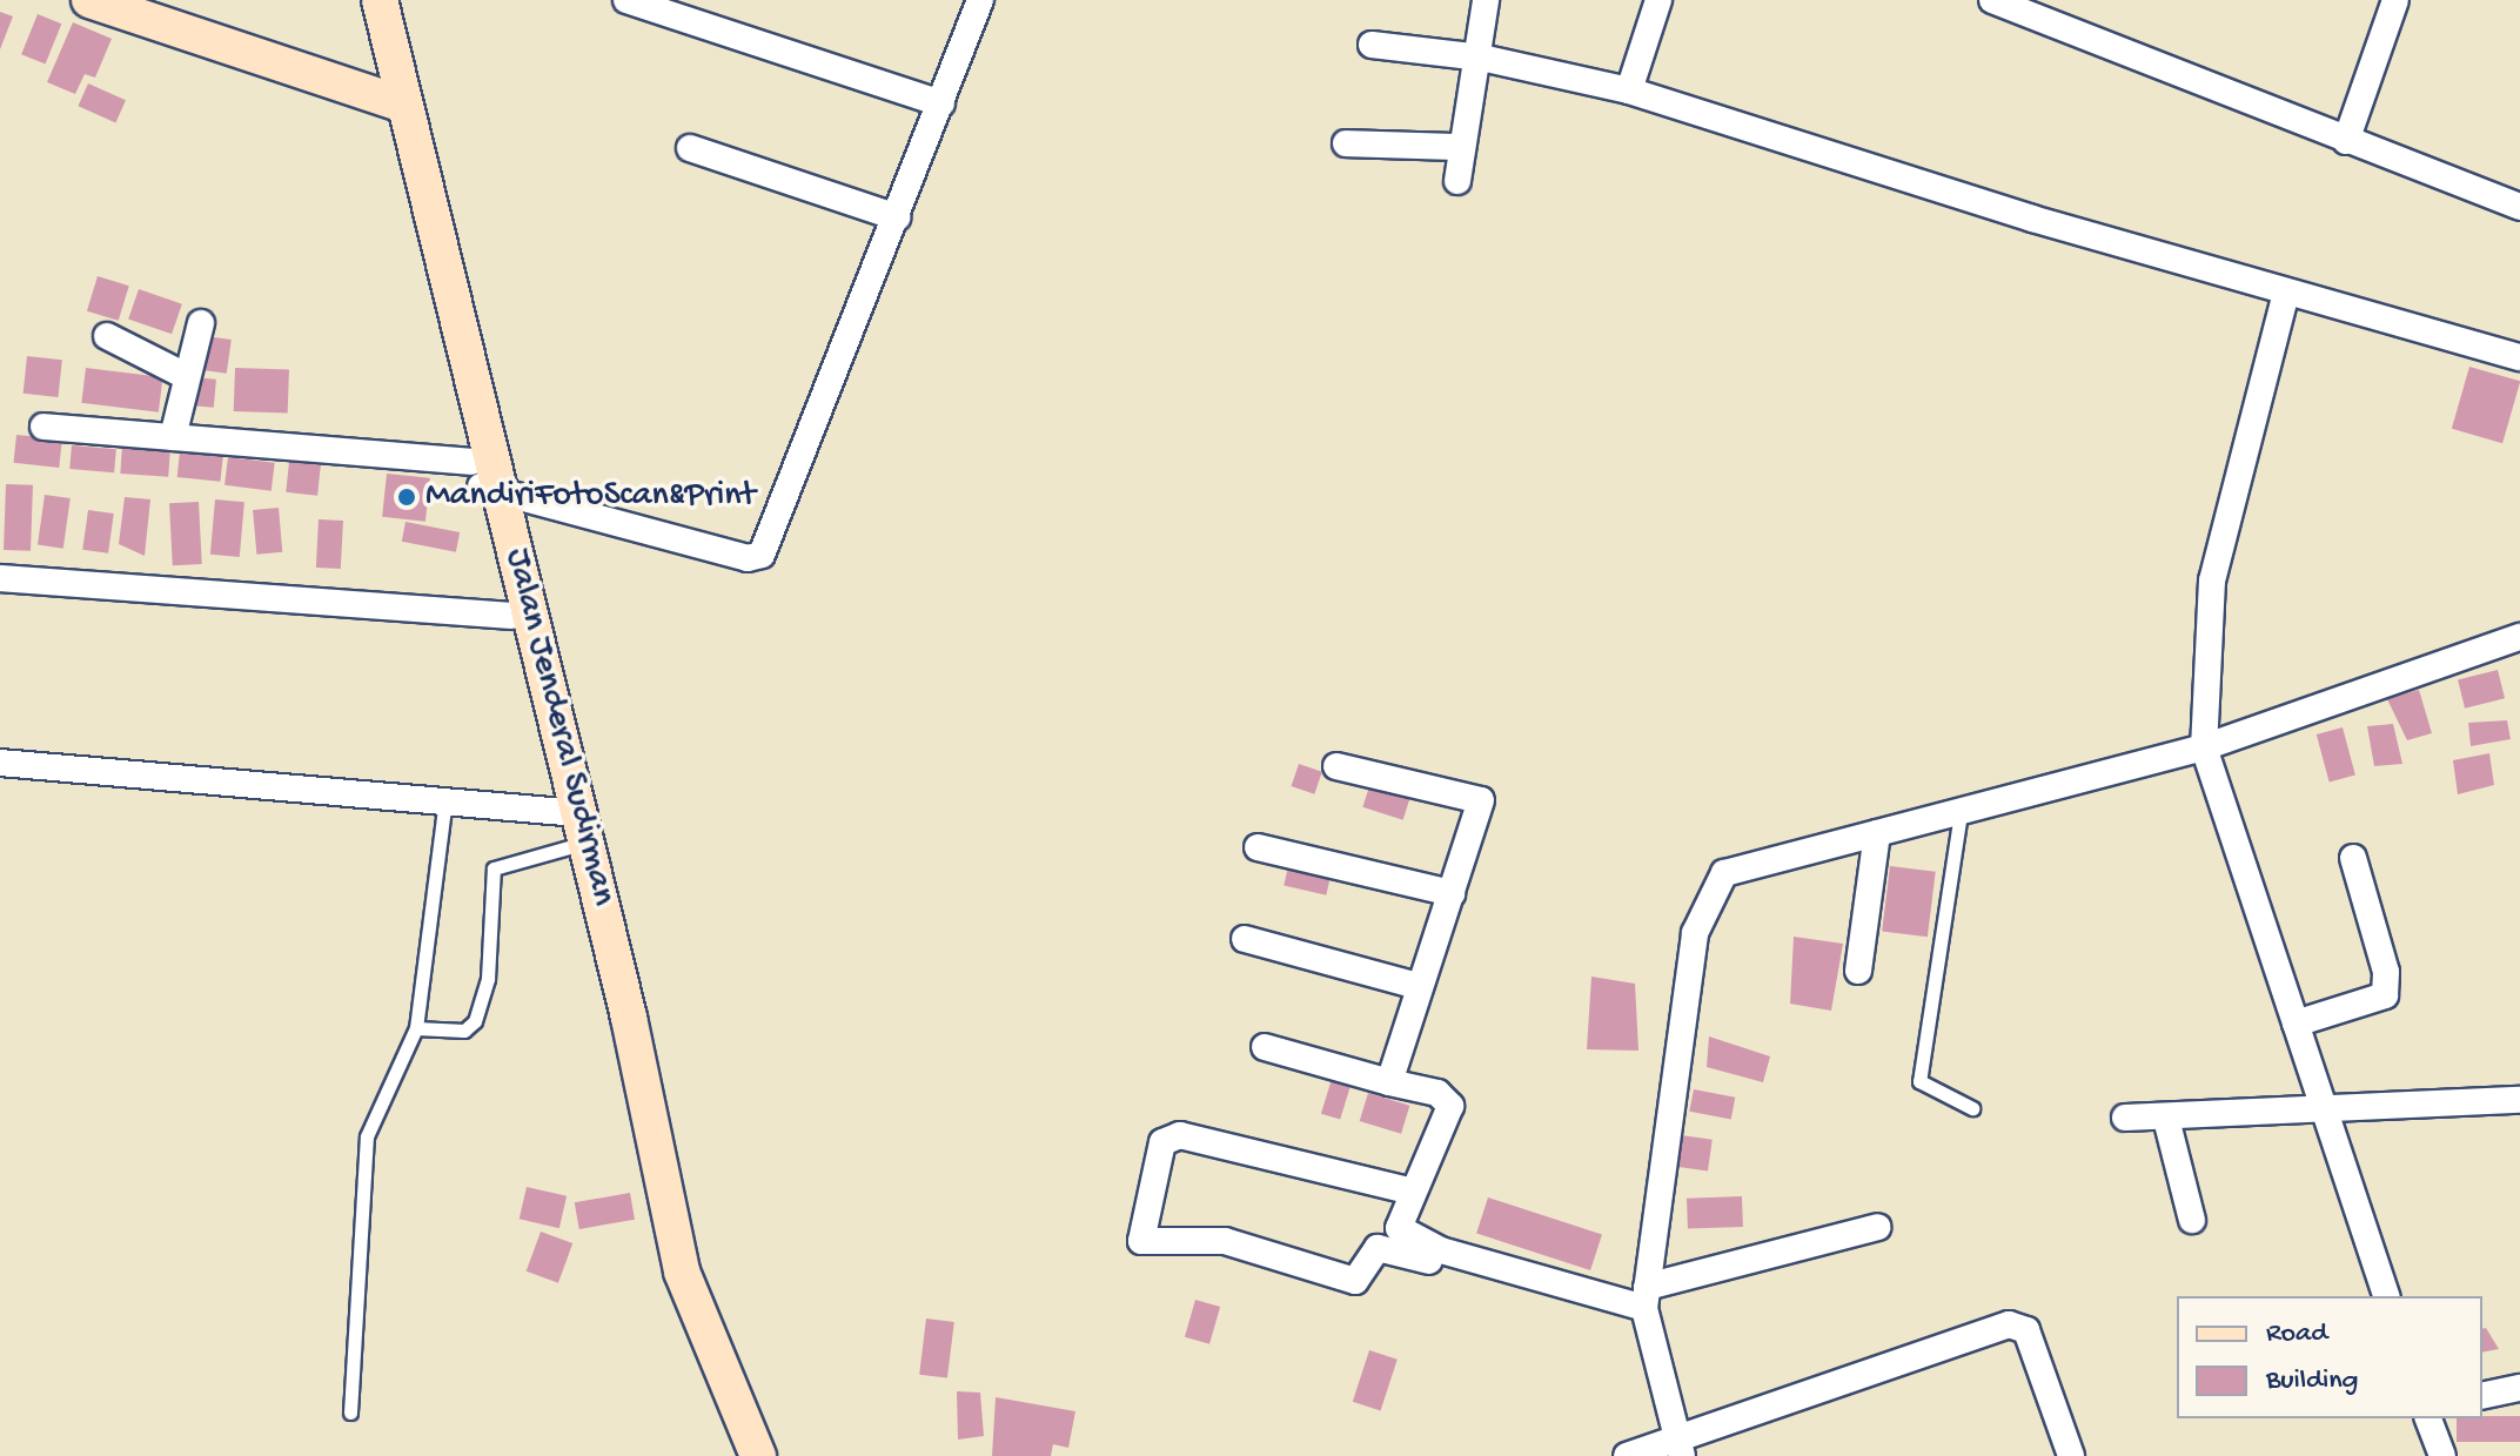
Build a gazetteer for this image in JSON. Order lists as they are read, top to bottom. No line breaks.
{"streets":{"main road":["Jalan Jenderal Sudirman"]},"places":["MandiriFotoScan&Print"],"legend":["Road","Building"]}
